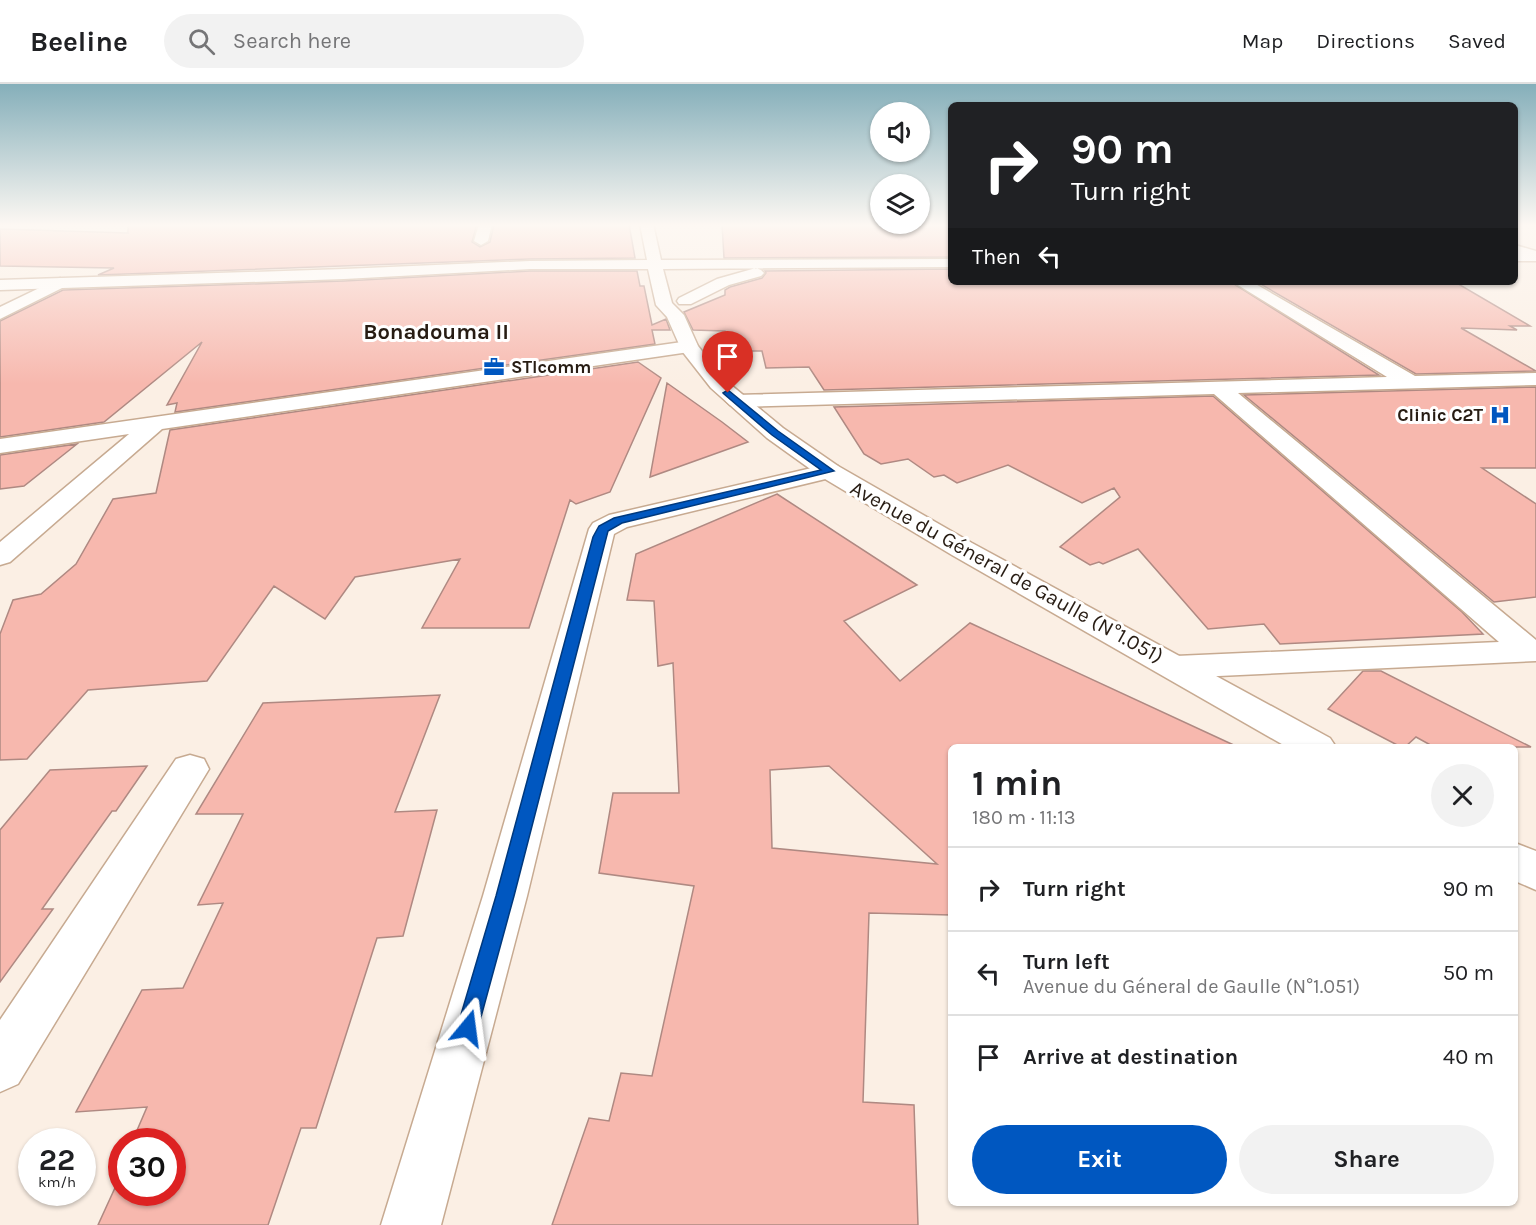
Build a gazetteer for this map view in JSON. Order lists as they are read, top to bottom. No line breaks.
{"streets":{"street":["Avenue du Géneral de Gaulle (N°1.051)"]},"districts":["Bonadouma II"],"places":{"office":["STIcomm"],"hospital":["Clinic C2T"]},"page":{"header":"Beeline","search":"Search here","nav":["Map","Directions","Saved"],"turn":["90 m","Turn right"],"then":"Then","heading":["1 min","180 m · 11:13"],"list":[{"name":"Turn right","value":"90 m"},{"name":"Turn left","note":"Avenue du Géneral de Gaulle (N°1.051)","value":"50 m"},{"name":"Arrive at destination","value":"40 m"}],"buttons":["Exit","Share"],"speed":"22 km/h","limit":"30"}}
